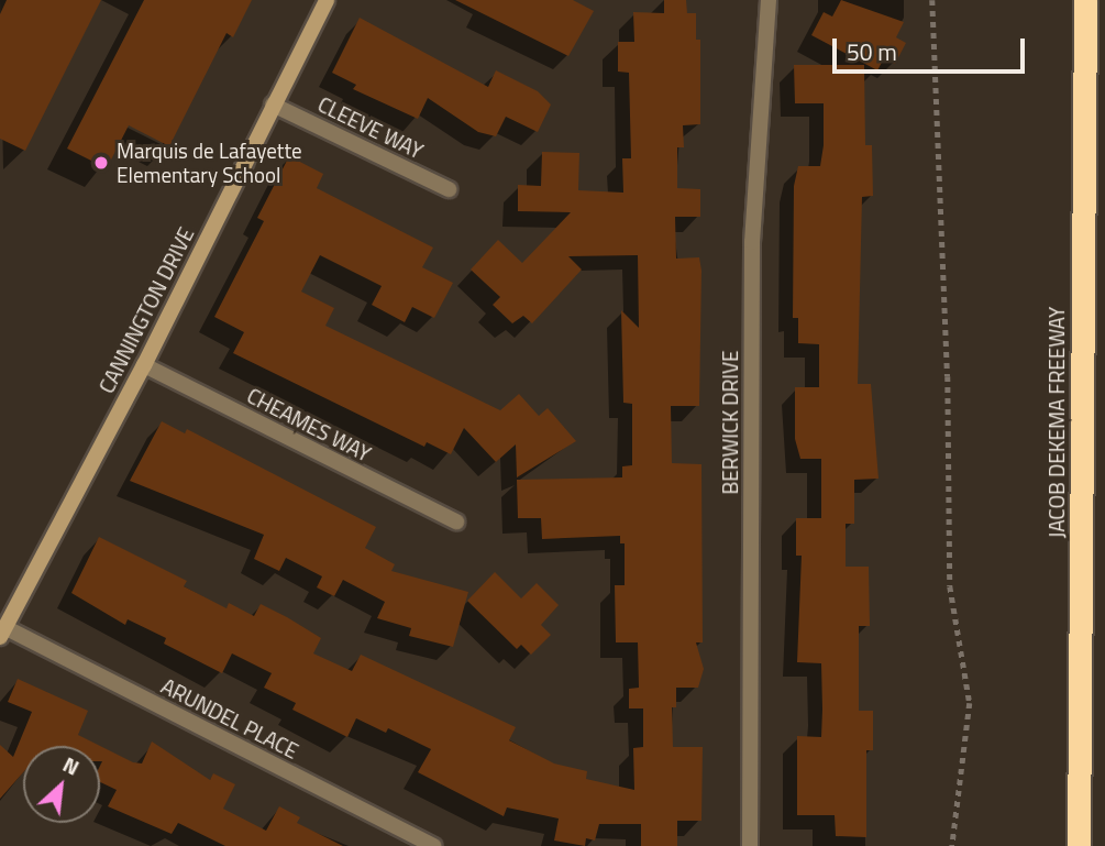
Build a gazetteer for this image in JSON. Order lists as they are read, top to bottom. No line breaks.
{"streets":{"highway":["JACOB DEKEMA FREEWAY"],"street":["CLEEVE WAY","CANNINGTON DRIVE","BERWICK DRIVE","CHEAMES WAY","ARUNDEL PLACE"]},"crossings":[["CLEEVE WAY","CANNINGTON DRIVE"],["CANNINGTON DRIVE","CHEAMES WAY"],["CANNINGTON DRIVE","ARUNDEL PLACE"]],"places":["Marquis de Lafayette Elementary School"],"scale_bar":"50 m","north":"top right"}
